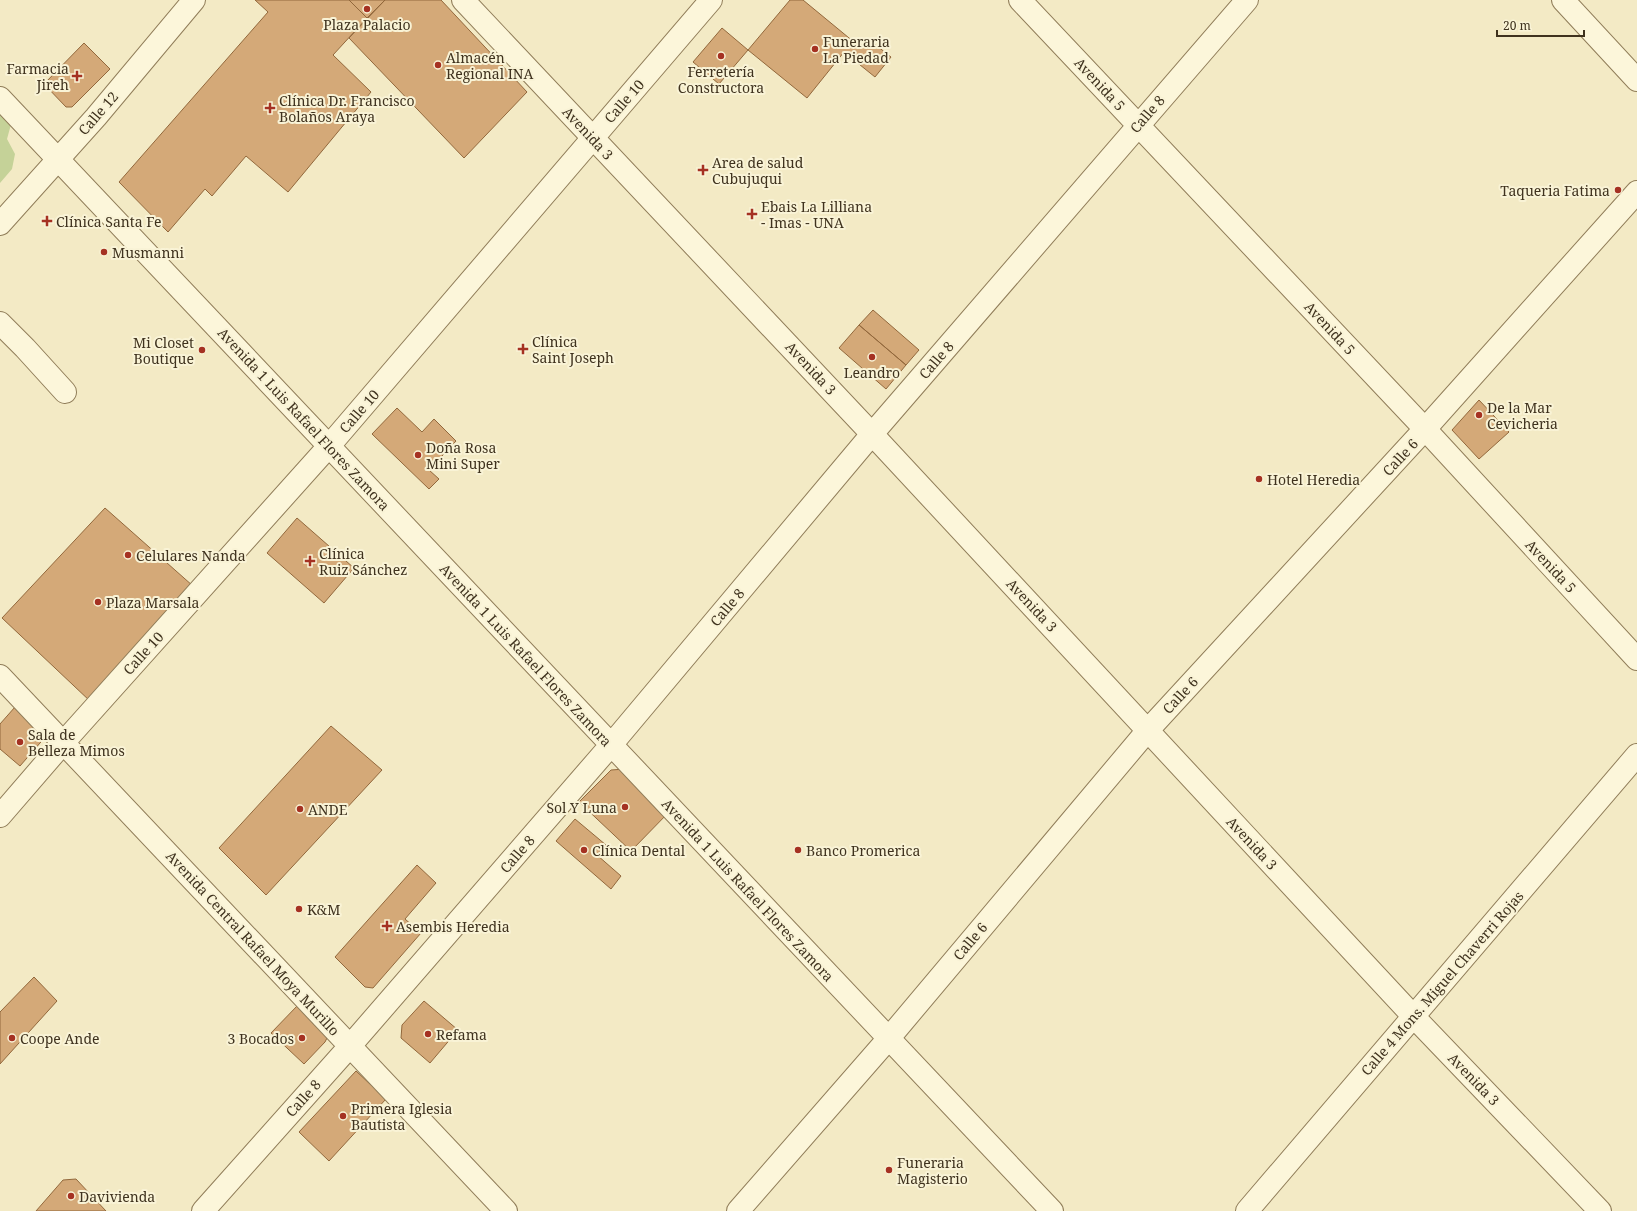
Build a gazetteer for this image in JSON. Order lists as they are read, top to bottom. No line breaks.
{"streets":{"street":["Avenida 5","Calle 10","Calle 12","Calle 8","Avenida 3","Avenida 1 Luis Rafael Flores Zamora","Calle 6","Avenida Central Rafael Moya Murillo","Calle 4 Mons. Miguel Chaverri Rojas"]},"crossings":[["Avenida 5","Calle 8"],["Avenida 5","Calle 6"],["Calle 10","Avenida 3"],["Calle 10","Avenida 1 Luis Rafael Flores Zamora"],["Calle 10","Avenida Central Rafael Moya Murillo"],["Calle 12","Avenida 1 Luis Rafael Flores Zamora"],["Calle 8","Avenida 3"],["Calle 8","Avenida 1 Luis Rafael Flores Zamora"],["Calle 8","Avenida Central Rafael Moya Murillo"],["Avenida 3","Calle 6"],["Avenida 3","Calle 4 Mons. Miguel Chaverri Rojas"],["Avenida 1 Luis Rafael Flores Zamora","Calle 6"]],"places":{"other":["Plaza Palacio","Funeraria La Piedad","Ferretería Constructora","Almacén Regional INA","Taqueria Fatima","Musmanni","Mi Closet Boutique","Leandro","De la Mar Cevicheria","Doña Rosa Mini Super","Hotel Heredia","Celulares Nanda","Plaza Marsala","Sala de Belleza Mimos","Sol Y Luna","ANDE","Clínica Dental","Banco Promerica","K&M","Refama","Coope Ande","3 Bocados","Primera Iglesia Bautista","Funeraria Magisterio","Davivienda"],"health":["Farmacia Jireh","Clínica Dr. Francisco Bolaños Araya","Area de salud Cubujuqui","Ebais La Lilliana - Imas - UNA","Clínica Santa Fe","Clínica Saint Joseph","Clínica Ruiz Sánchez","Asembis Heredia"]},"scale_bar":"20 m"}
